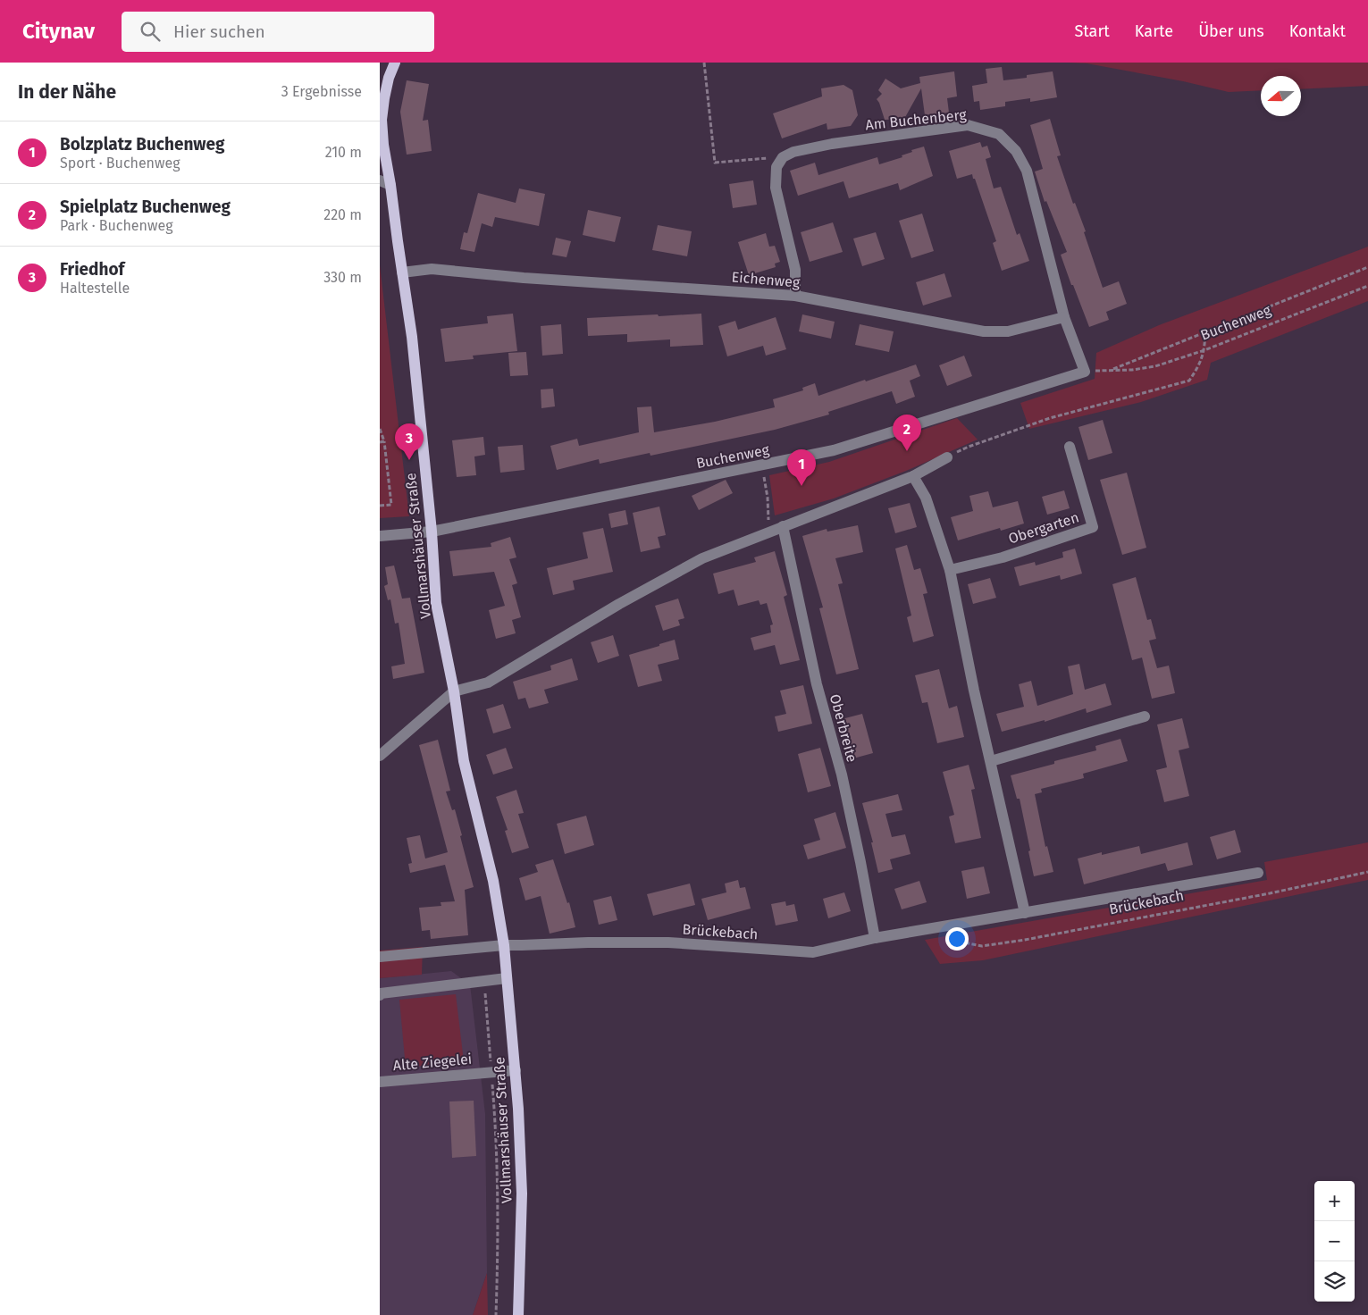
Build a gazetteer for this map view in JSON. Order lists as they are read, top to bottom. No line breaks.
{"streets":{"main road":["Vollmarshäuser Straße"],"street":["Am Buchenberg","Eichenweg","Buchenweg","Obergarten","Oberbreite","Brückebach","Alte Ziegelei"]},"crossings":[["Am Buchenberg","Eichenweg"],["Am Buchenberg","Buchenweg"],["Eichenweg","Buchenweg"],["Eichenweg","Vollmarshäuser Straße"],["Buchenweg","Vollmarshäuser Straße"],["Vollmarshäuser Straße","Brückebach"],["Vollmarshäuser Straße","Alte Ziegelei"],["Oberbreite","Brückebach"]],"north":"left","page":{"header":"Citynav","search":"Hier suchen","nav":["Start","Karte","Über uns","Kontakt"],"heading":["In der Nähe","3 Ergebnisse"],"list":[{"mark":"1","name":"Bolzplatz Buchenweg","note":"Sport · Buchenweg","value":"210 m"},{"mark":"2","name":"Spielplatz Buchenweg","note":"Park · Buchenweg","value":"220 m"},{"mark":"3","name":"Friedhof","note":"Haltestelle","value":"330 m"}],"pins":["2","3","1"],"map_buttons":["+","−"]}}
